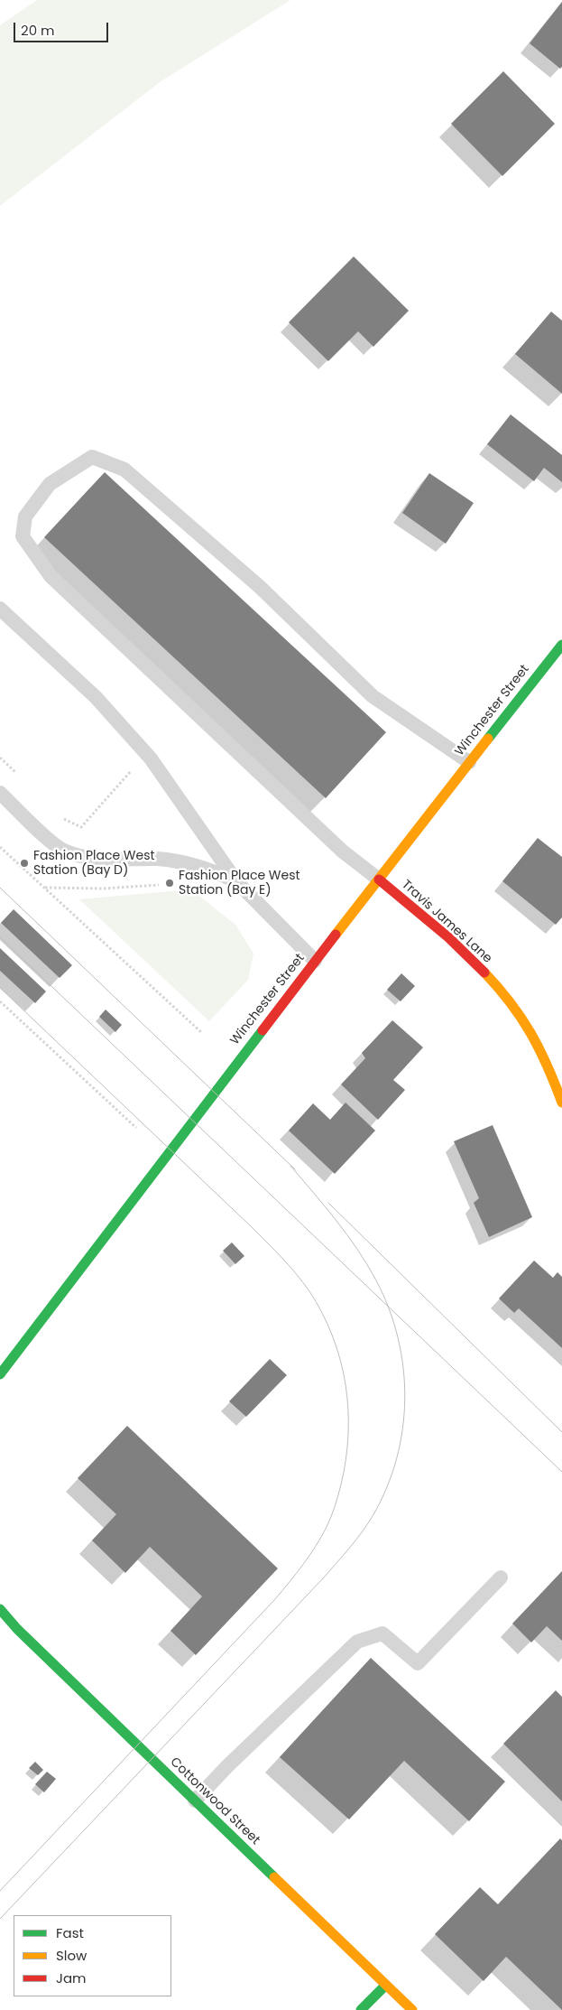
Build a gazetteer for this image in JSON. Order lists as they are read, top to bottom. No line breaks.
{"streets":{"main road":["Winchester Street","Travis James Lane","Cottonwood Street"]},"crossings":[["Winchester Street","Travis James Lane"]],"places":["Fashion Place West Station (Bay D)","Fashion Place West Station (Bay E)"],"legend":["Fast","Slow","Jam"],"scale_bar":"20 m"}
